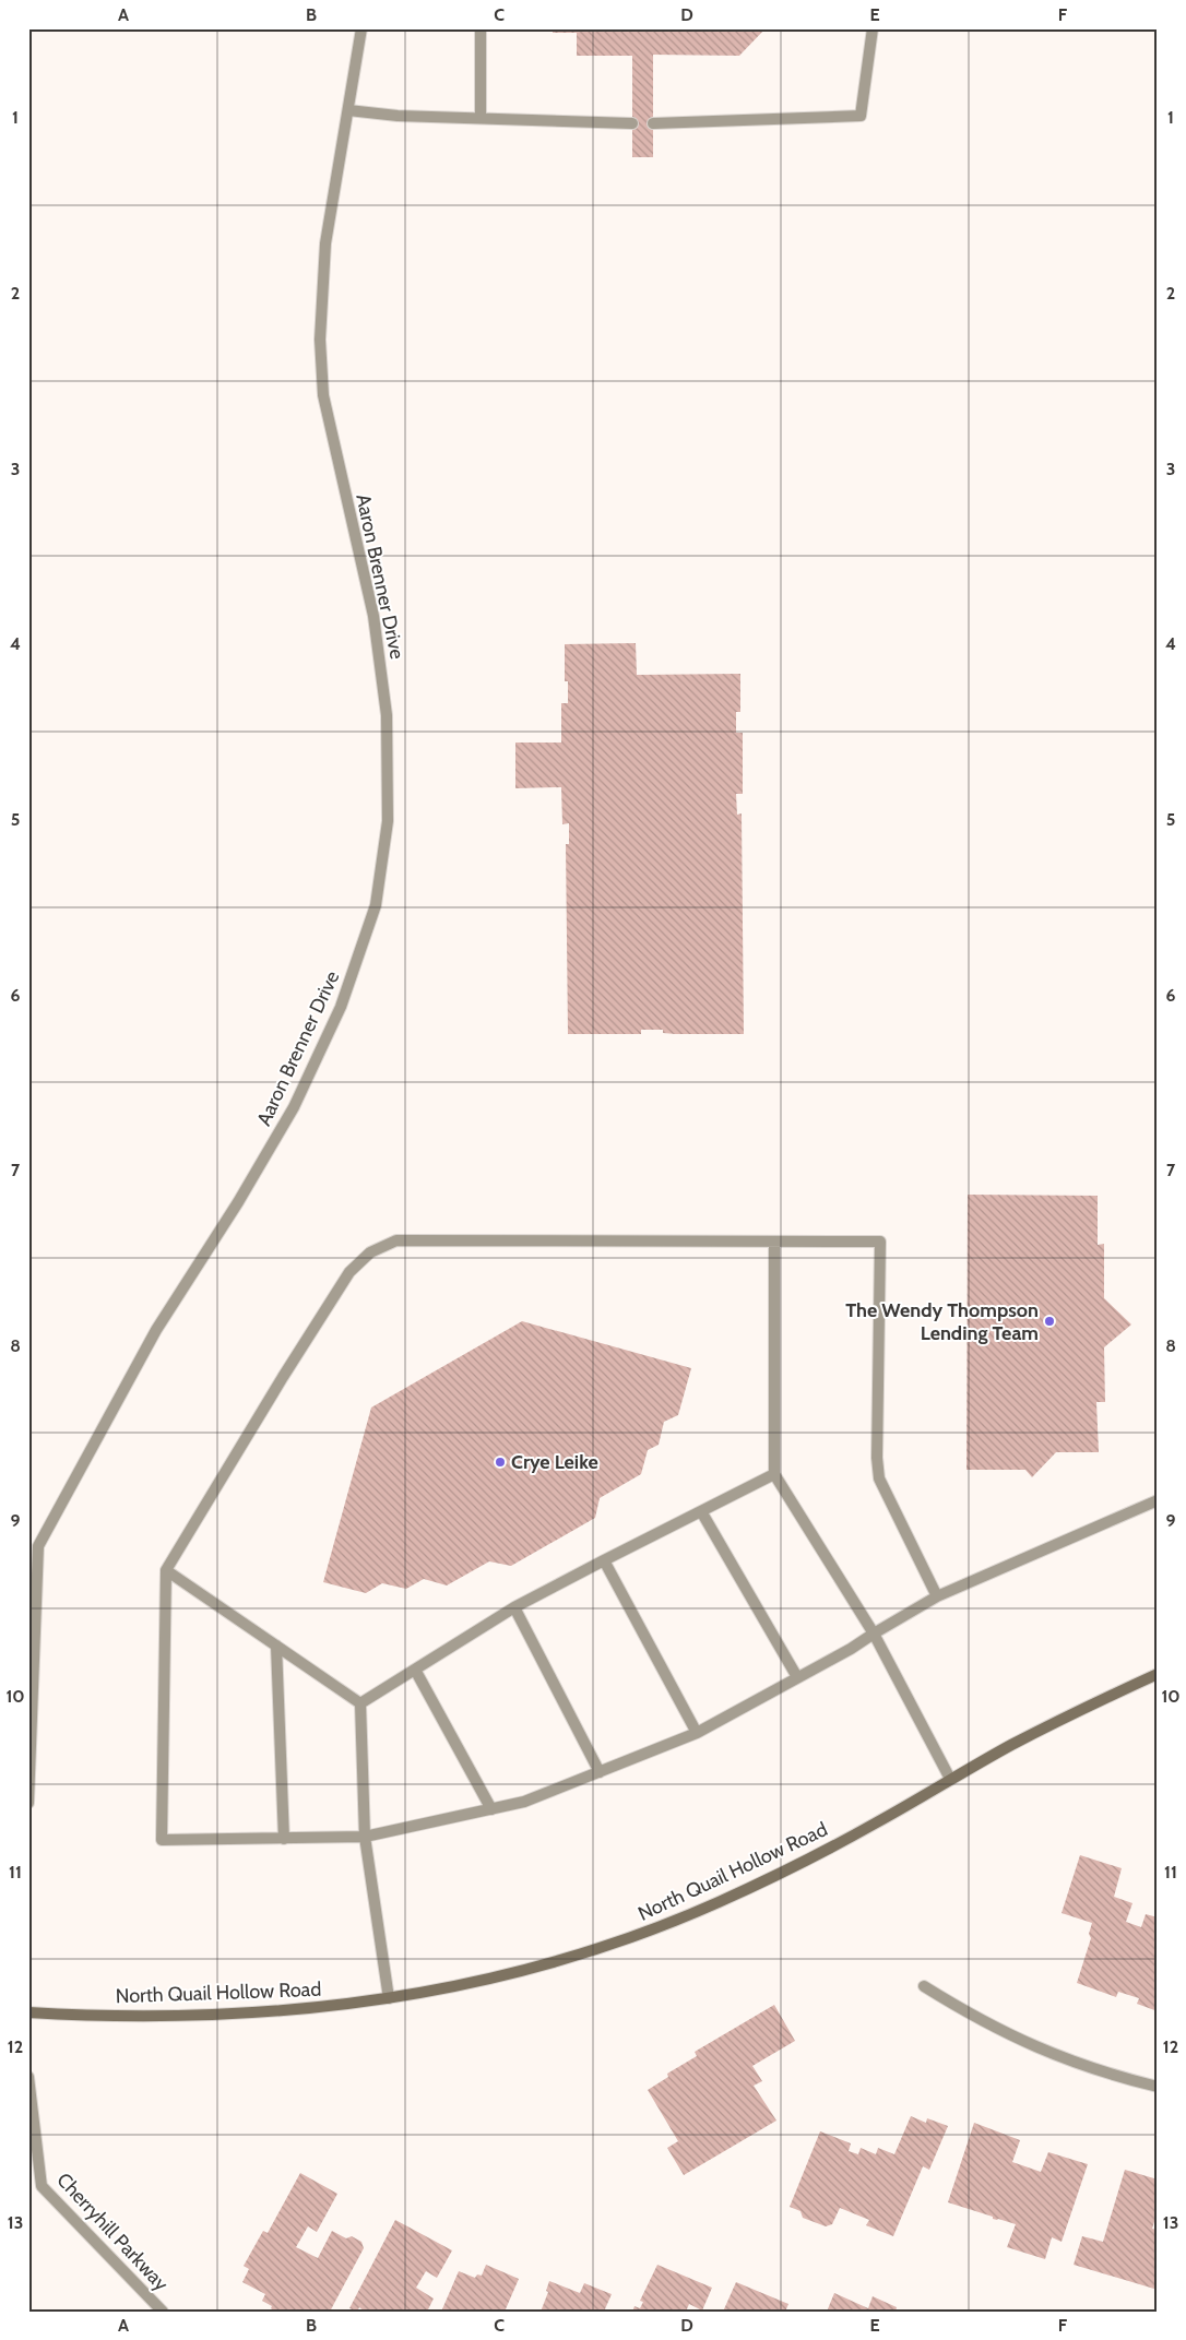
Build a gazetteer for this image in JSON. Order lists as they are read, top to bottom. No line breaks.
{"streets":{"street":["Aaron Brenner Drive","North Quail Hollow Road","Cherryhill Parkway"]},"places":["The Wendy Thompson Lending Team","Crye Leike"],"grid":{"columns":["A","B","C","D","E","F"],"rows":["1","2","3","4","5","6","7","8","9","10","11","12","13"]}}
